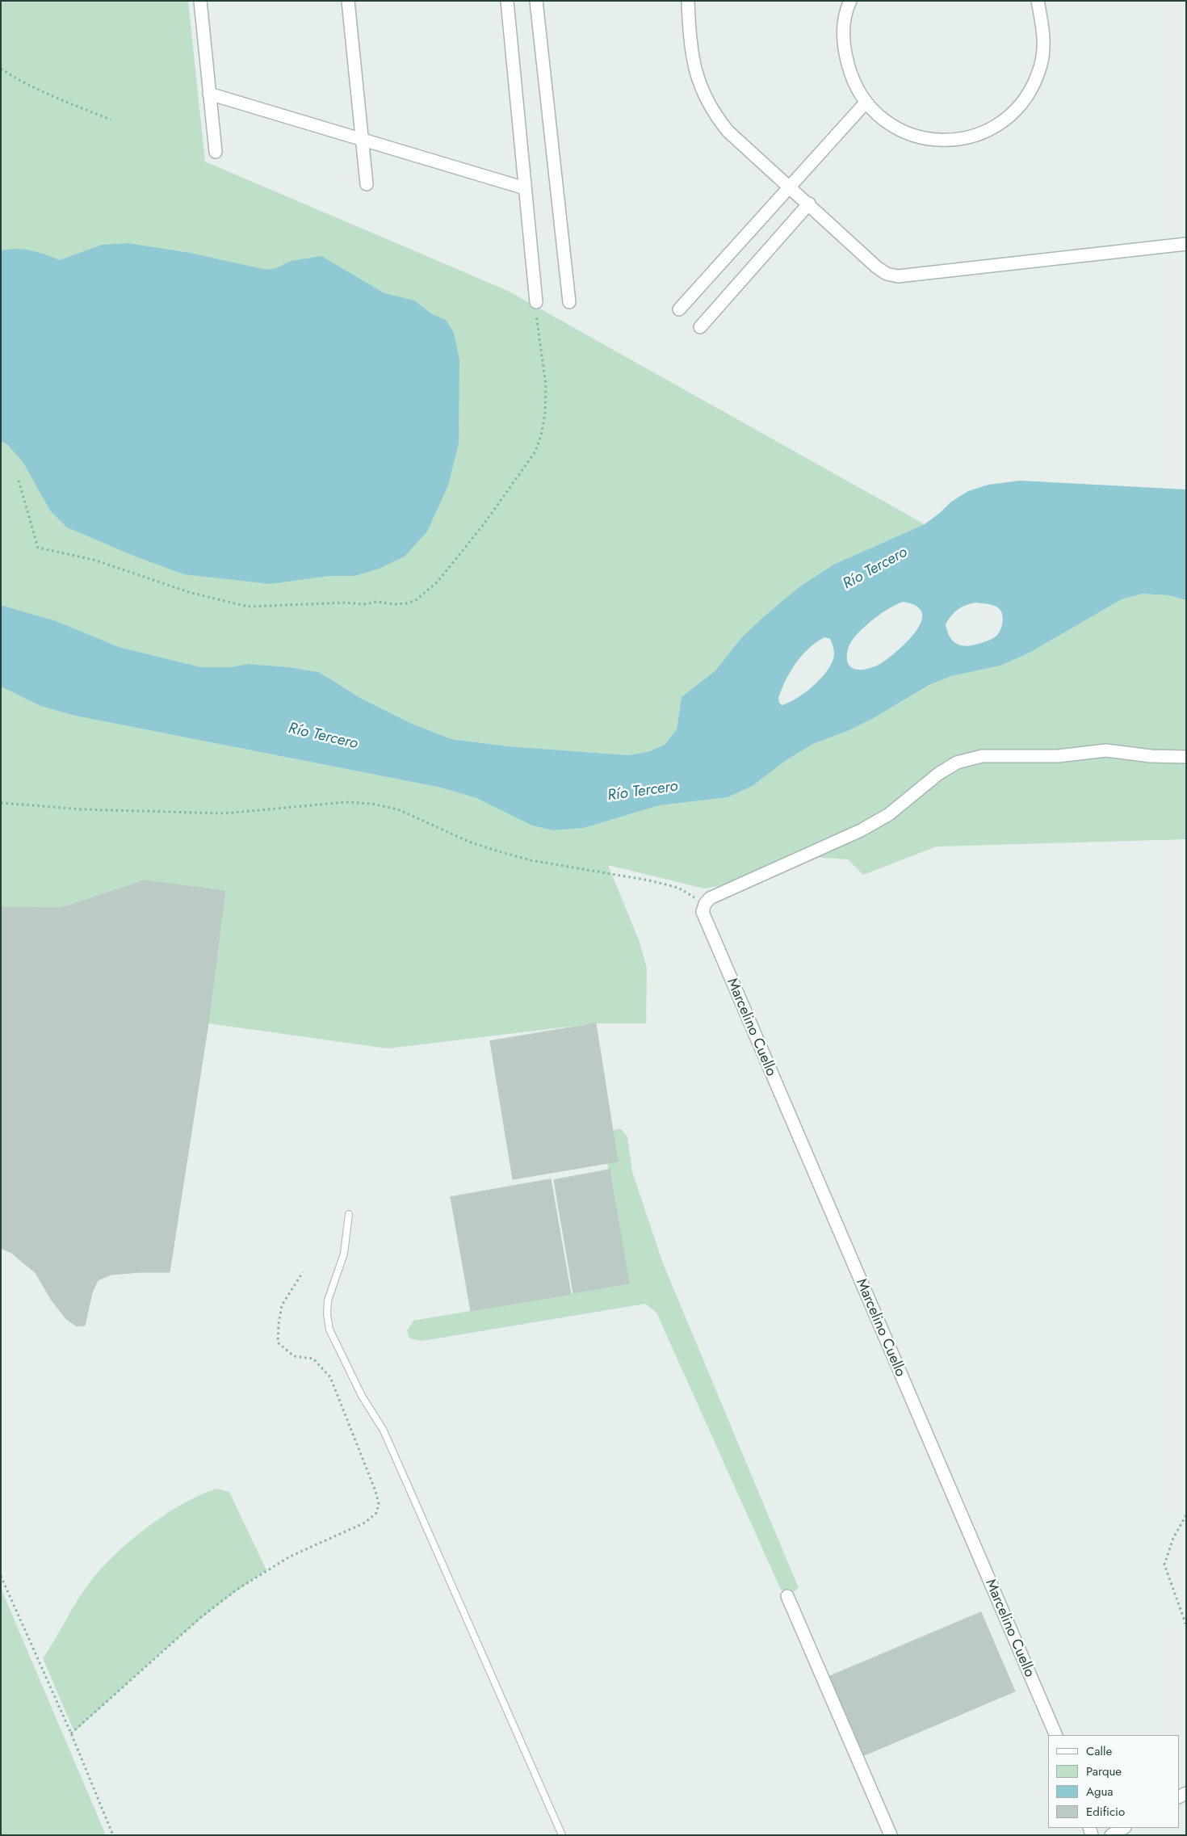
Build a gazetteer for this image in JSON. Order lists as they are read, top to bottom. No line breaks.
{"streets":{"street":["Marcelino Cuello"]},"water":["Río Tercero"],"legend":["Calle","Parque","Agua","Edificio"]}
